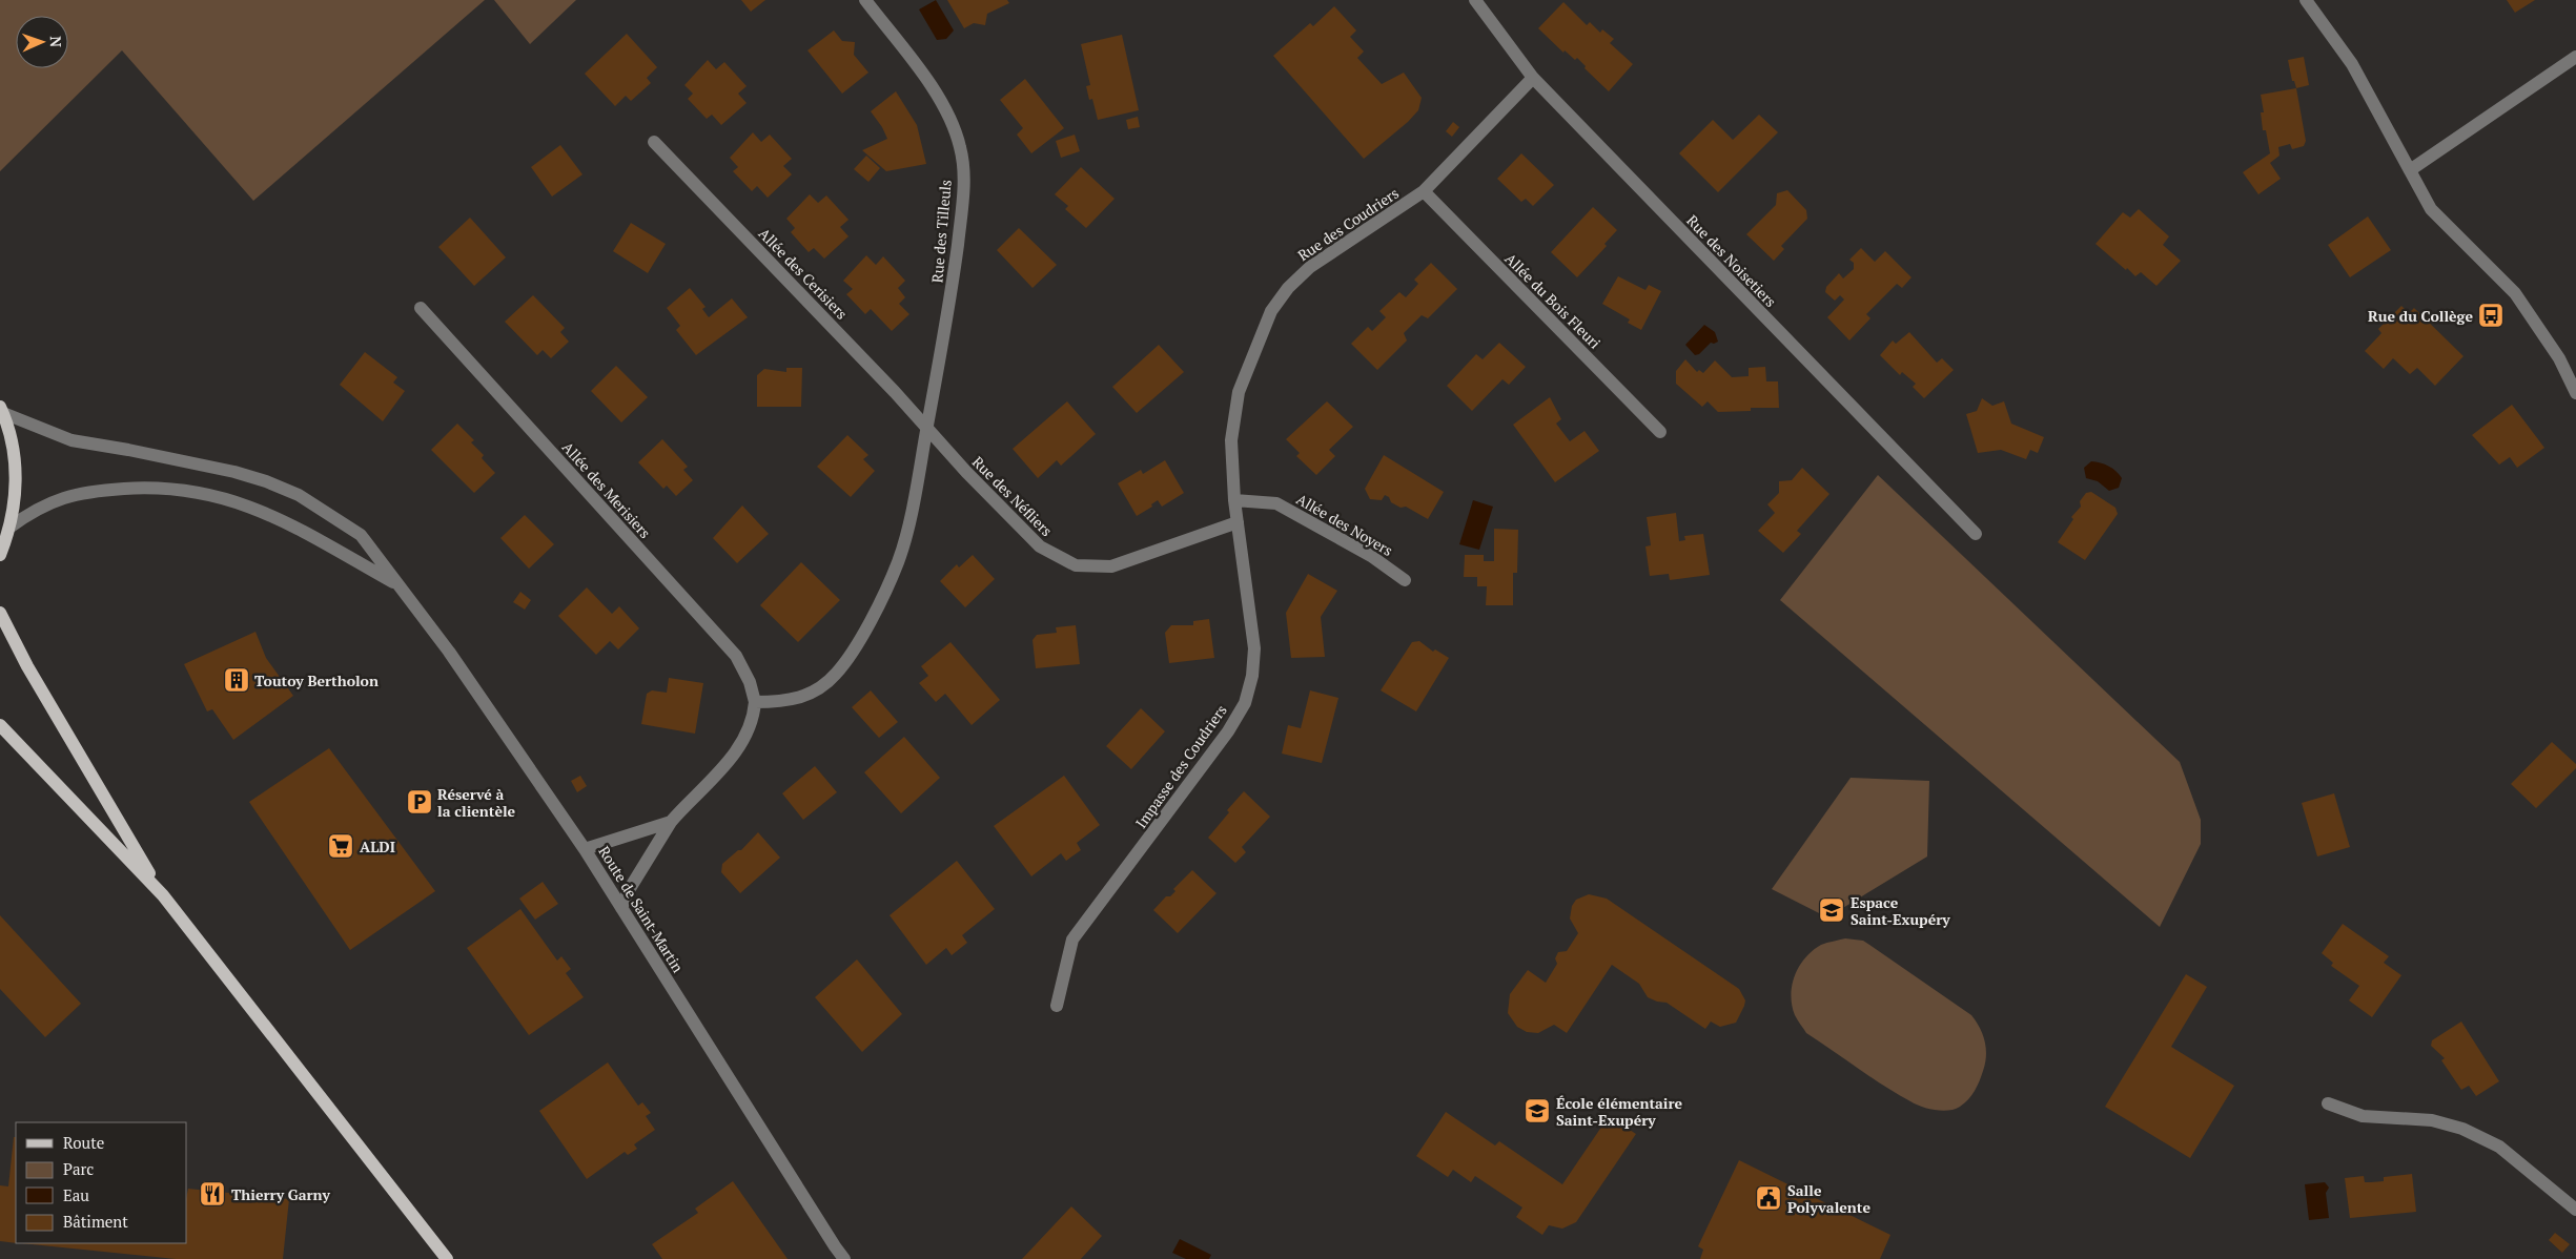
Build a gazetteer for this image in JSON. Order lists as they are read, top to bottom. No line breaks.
{"streets":{"street":["Rue des Coudriers","Rue des Tilleuls","Rue des Noisetiers","Allée des Cerisiers","Allée du Bois Fleuri","Allée des Merisiers","Rue des Néfliers","Allée des Noyers","Impasse des Coudriers","Route de Saint-Martin"]},"crossings":[["Rue des Coudriers","Rue des Noisetiers"],["Rue des Coudriers","Allée du Bois Fleuri"],["Rue des Coudriers","Rue des Néfliers"],["Rue des Coudriers","Allée des Noyers"],["Rue des Coudriers","Impasse des Coudriers"],["Rue des Tilleuls","Allée des Cerisiers"],["Rue des Tilleuls","Allée des Merisiers"],["Rue des Tilleuls","Rue des Néfliers"],["Allée des Cerisiers","Rue des Néfliers"],["Rue des Néfliers","Impasse des Coudriers"]],"places":{"bus stop":["Rue du Collège"],"building":["Toutoy Bertholon"],"parking":["Réservé à la clientèle"],"supermarket":["ALDI"],"school or university":["Espace Saint-Exupéry","École élémentaire Saint-Exupéry"],"restaurant":["Thierry Garny"],"public building":["Salle Polyvalente"]},"legend":["Route","Parc","Eau","Bâtiment"],"north":"right"}
